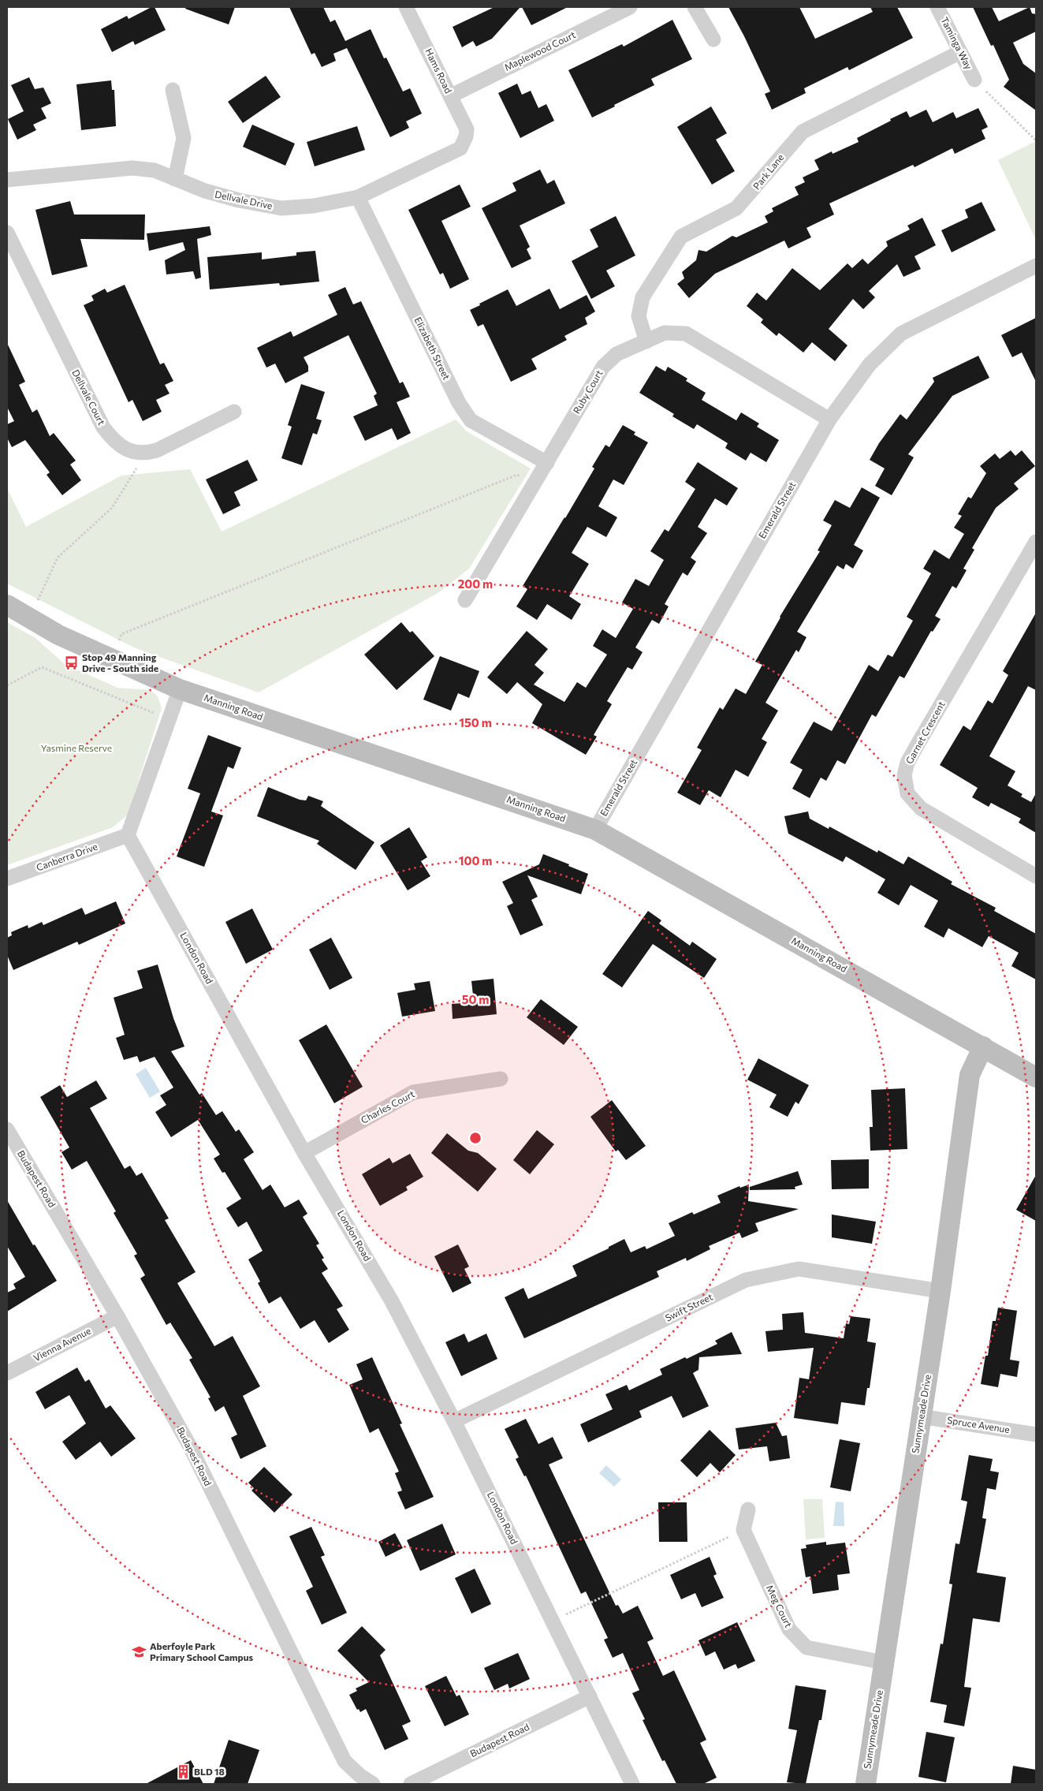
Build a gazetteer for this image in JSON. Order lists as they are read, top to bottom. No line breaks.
{"streets":{"street":["Taminga Way","Maplewood Court","Hams Road","Park Lane","Dellvale Drive","Elizabeth Street","Ruby Court","Dellvale Court","Emerald Street","Manning Road","Garnet Crescent","Canberra Drive","London Road","Charles Court","Budapest Road","Swift Street","Vienna Avenue","Sunnymeade Drive","Spruce Avenue","Meg Court"]},"crossings":[["Taminga Way","Park Lane"],["Maplewood Court","Hams Road"],["Hams Road","Dellvale Drive"],["Park Lane","Ruby Court"],["Dellvale Drive","Elizabeth Street"],["Elizabeth Street","Ruby Court"],["Ruby Court","Emerald Street"],["Emerald Street","Manning Road"],["Manning Road","Sunnymeade Drive"],["Canberra Drive","London Road"],["London Road","Charles Court"],["London Road","Budapest Road"],["London Road","Swift Street"],["Budapest Road","Vienna Avenue"],["Swift Street","Sunnymeade Drive"],["Sunnymeade Drive","Spruce Avenue"],["Sunnymeade Drive","Meg Court"]],"parks":["Yasmine Reserve"],"places":{"bus stop":["Stop 49 Manning Drive - South side"],"school or university":["Aberfoyle Park Primary School Campus"],"building":["BLD 18"]},"rings":["200 m","150 m","100 m","50 m"]}
